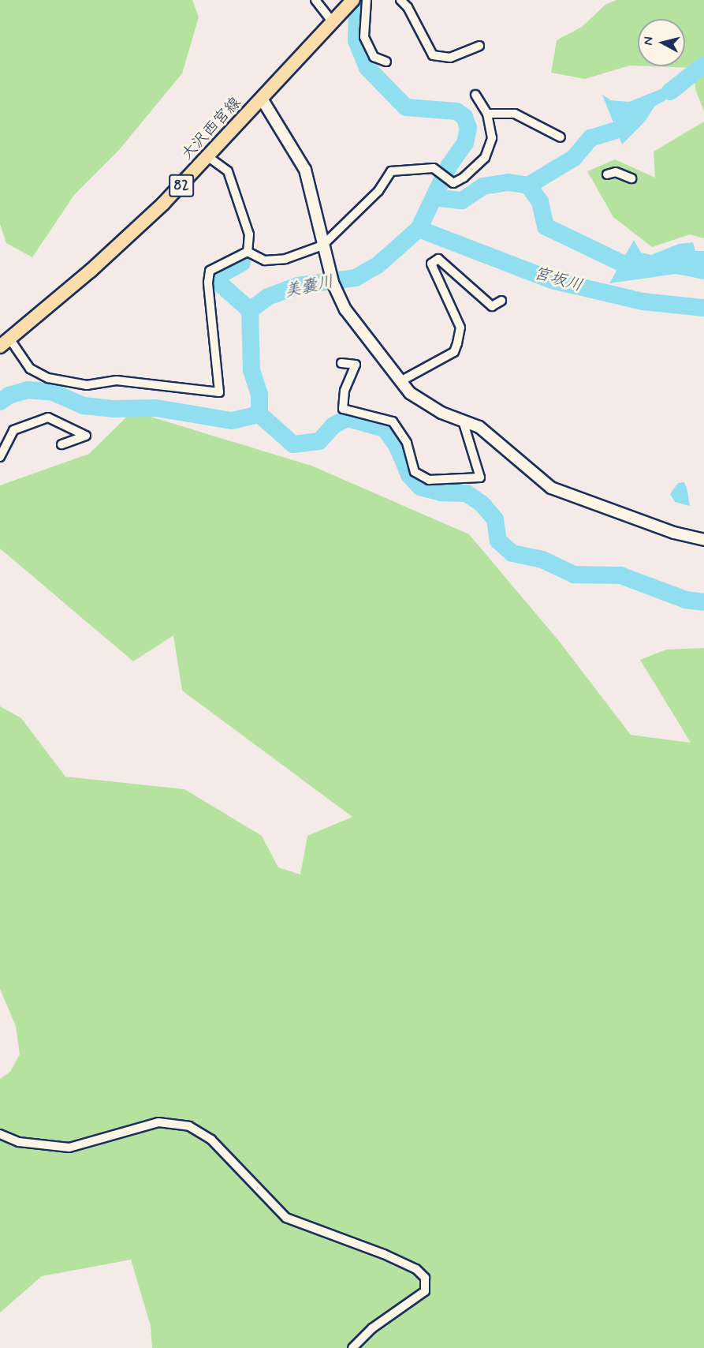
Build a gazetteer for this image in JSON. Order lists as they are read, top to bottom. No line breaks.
{"streets":{"main road":["大沢西宮線","82"]},"water":["宮坂川","美嚢川"],"north":"left"}
